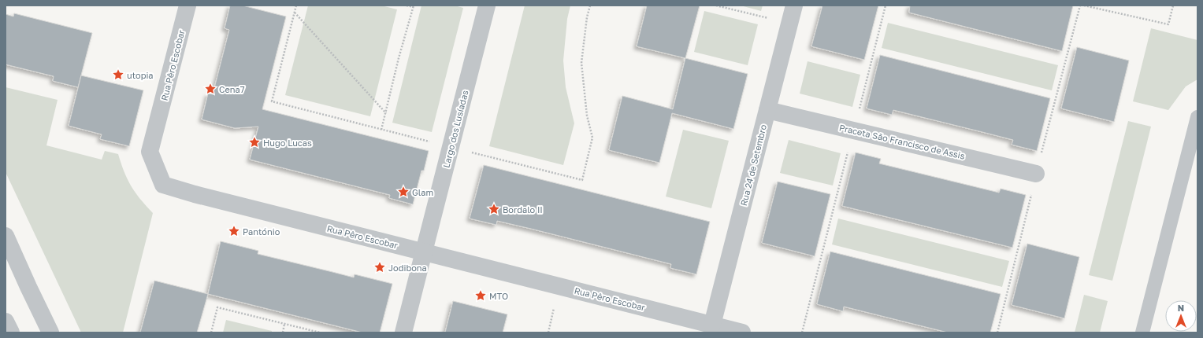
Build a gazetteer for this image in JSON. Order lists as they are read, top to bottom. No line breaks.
{"streets":{"street":["Rua Pêro Escobar","Largo dos Lusíadas","Praceta São Francisco de Assis","Rua 24 de Setembro"]},"crossings":[["Rua Pêro Escobar","Largo dos Lusíadas"],["Rua Pêro Escobar","Rua 24 de Setembro"],["Praceta São Francisco de Assis","Rua 24 de Setembro"]],"places":{"place":["utopia","Cena7","Hugo Lucas","Glam","Bordalo II","Pantónio","Jodibona","MTO"]},"north":"top"}
